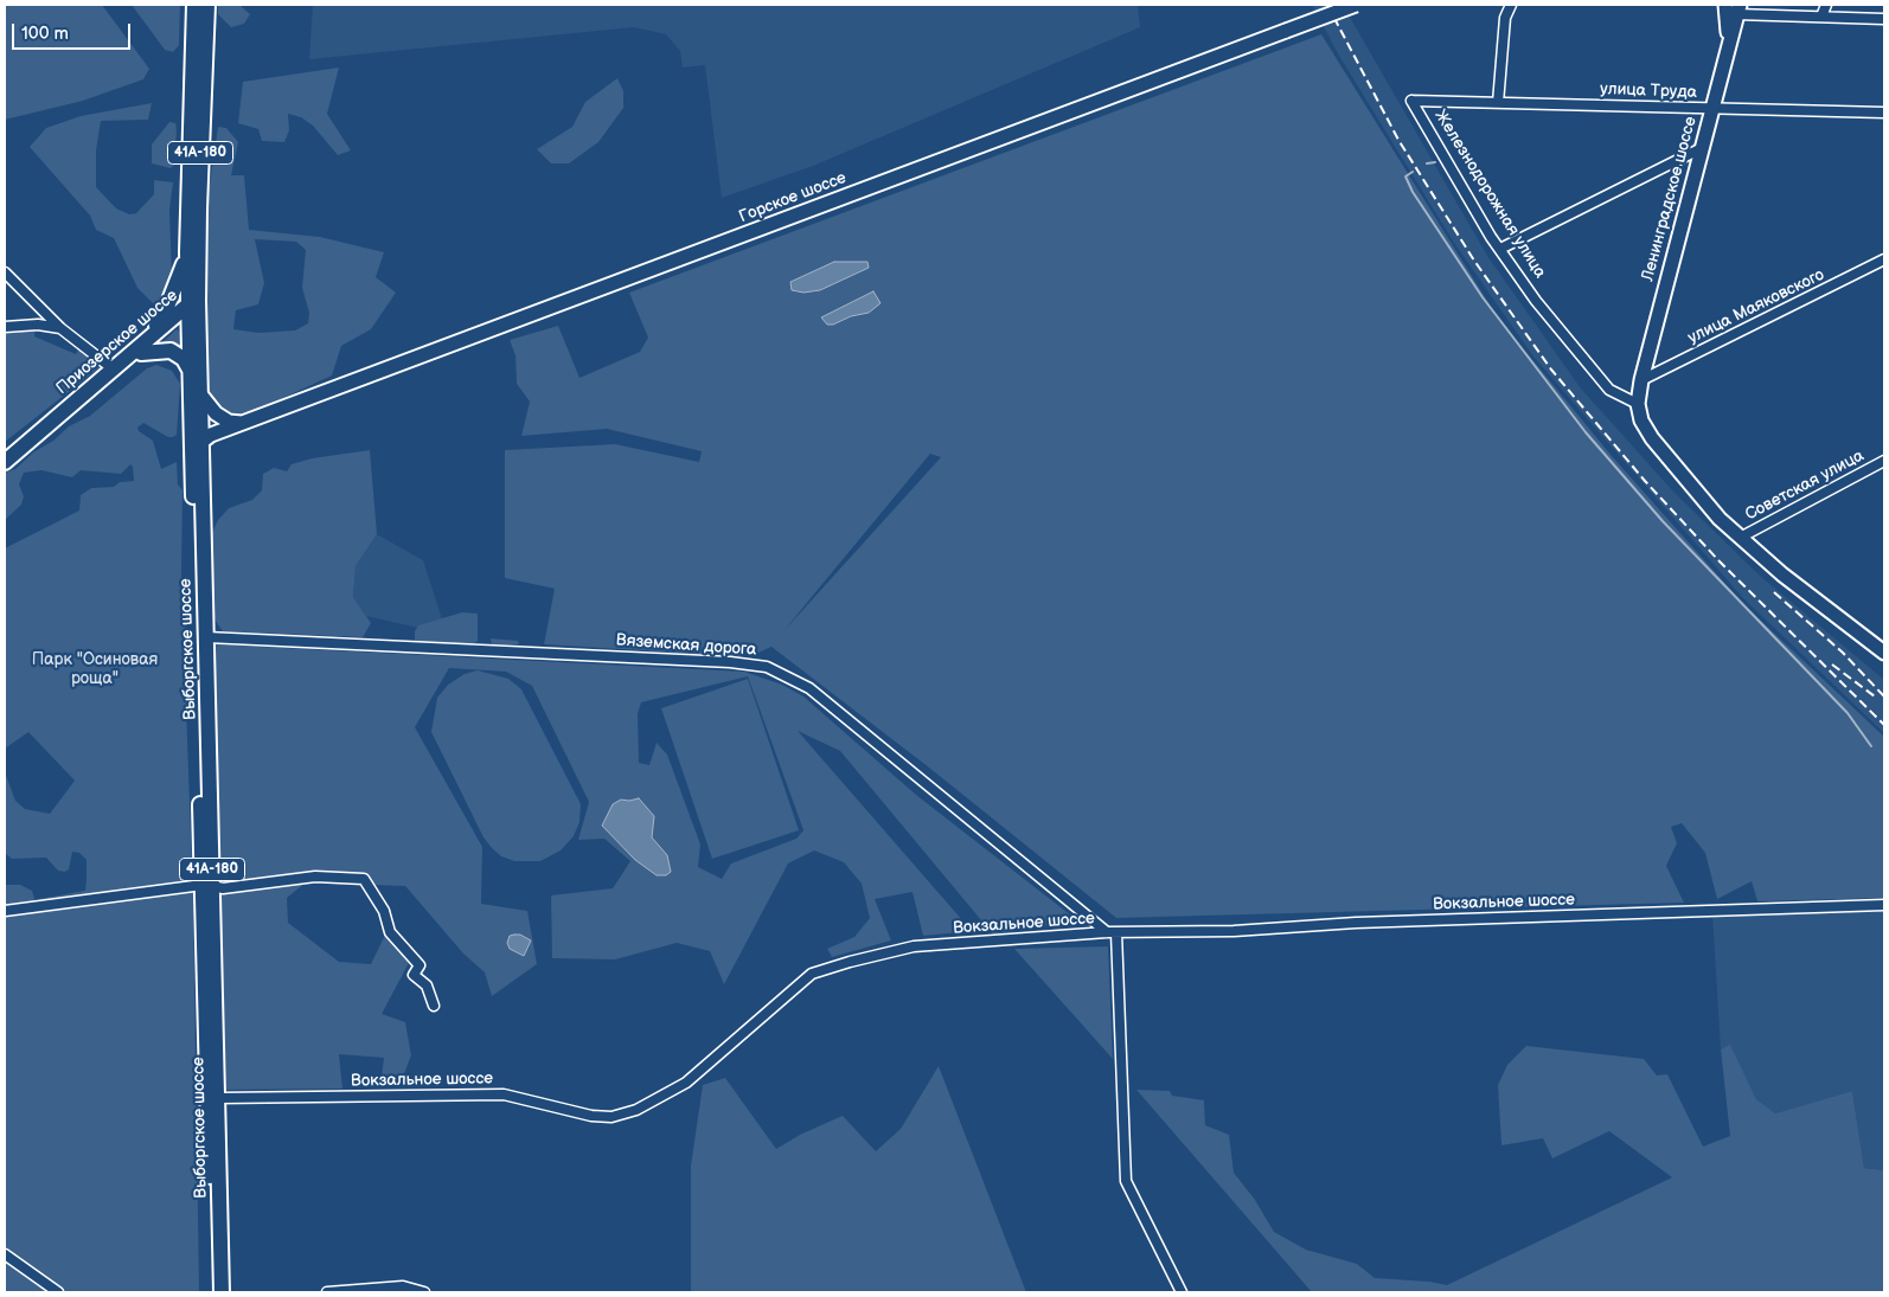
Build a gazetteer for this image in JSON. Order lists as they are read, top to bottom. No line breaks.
{"streets":{"main road":["41А-180","Горское шоссе","Ленинградское шоссе","Приозерское шоссе","Выборгское шоссе"],"street":["улица Труда","Железнодорожная улица","улица Маяковского","Советская улица","Вяземская дорога","Вокзальное шоссе"]},"crossings":[["улица Труда","Железнодорожная улица"],["улица Труда","Ленинградское шоссе"],["Железнодорожная улица","Ленинградское шоссе"],["Горское шоссе","Выборгское шоссе"],["Ленинградское шоссе","улица Маяковского"],["Приозерское шоссе","Выборгское шоссе"],["Вяземская дорога","Выборгское шоссе"],["Вяземская дорога","Вокзальное шоссе"],["Выборгское шоссе","Вокзальное шоссе"]],"parks":["Парк \"Осиновая роща\""],"scale_bar":"100 m"}
